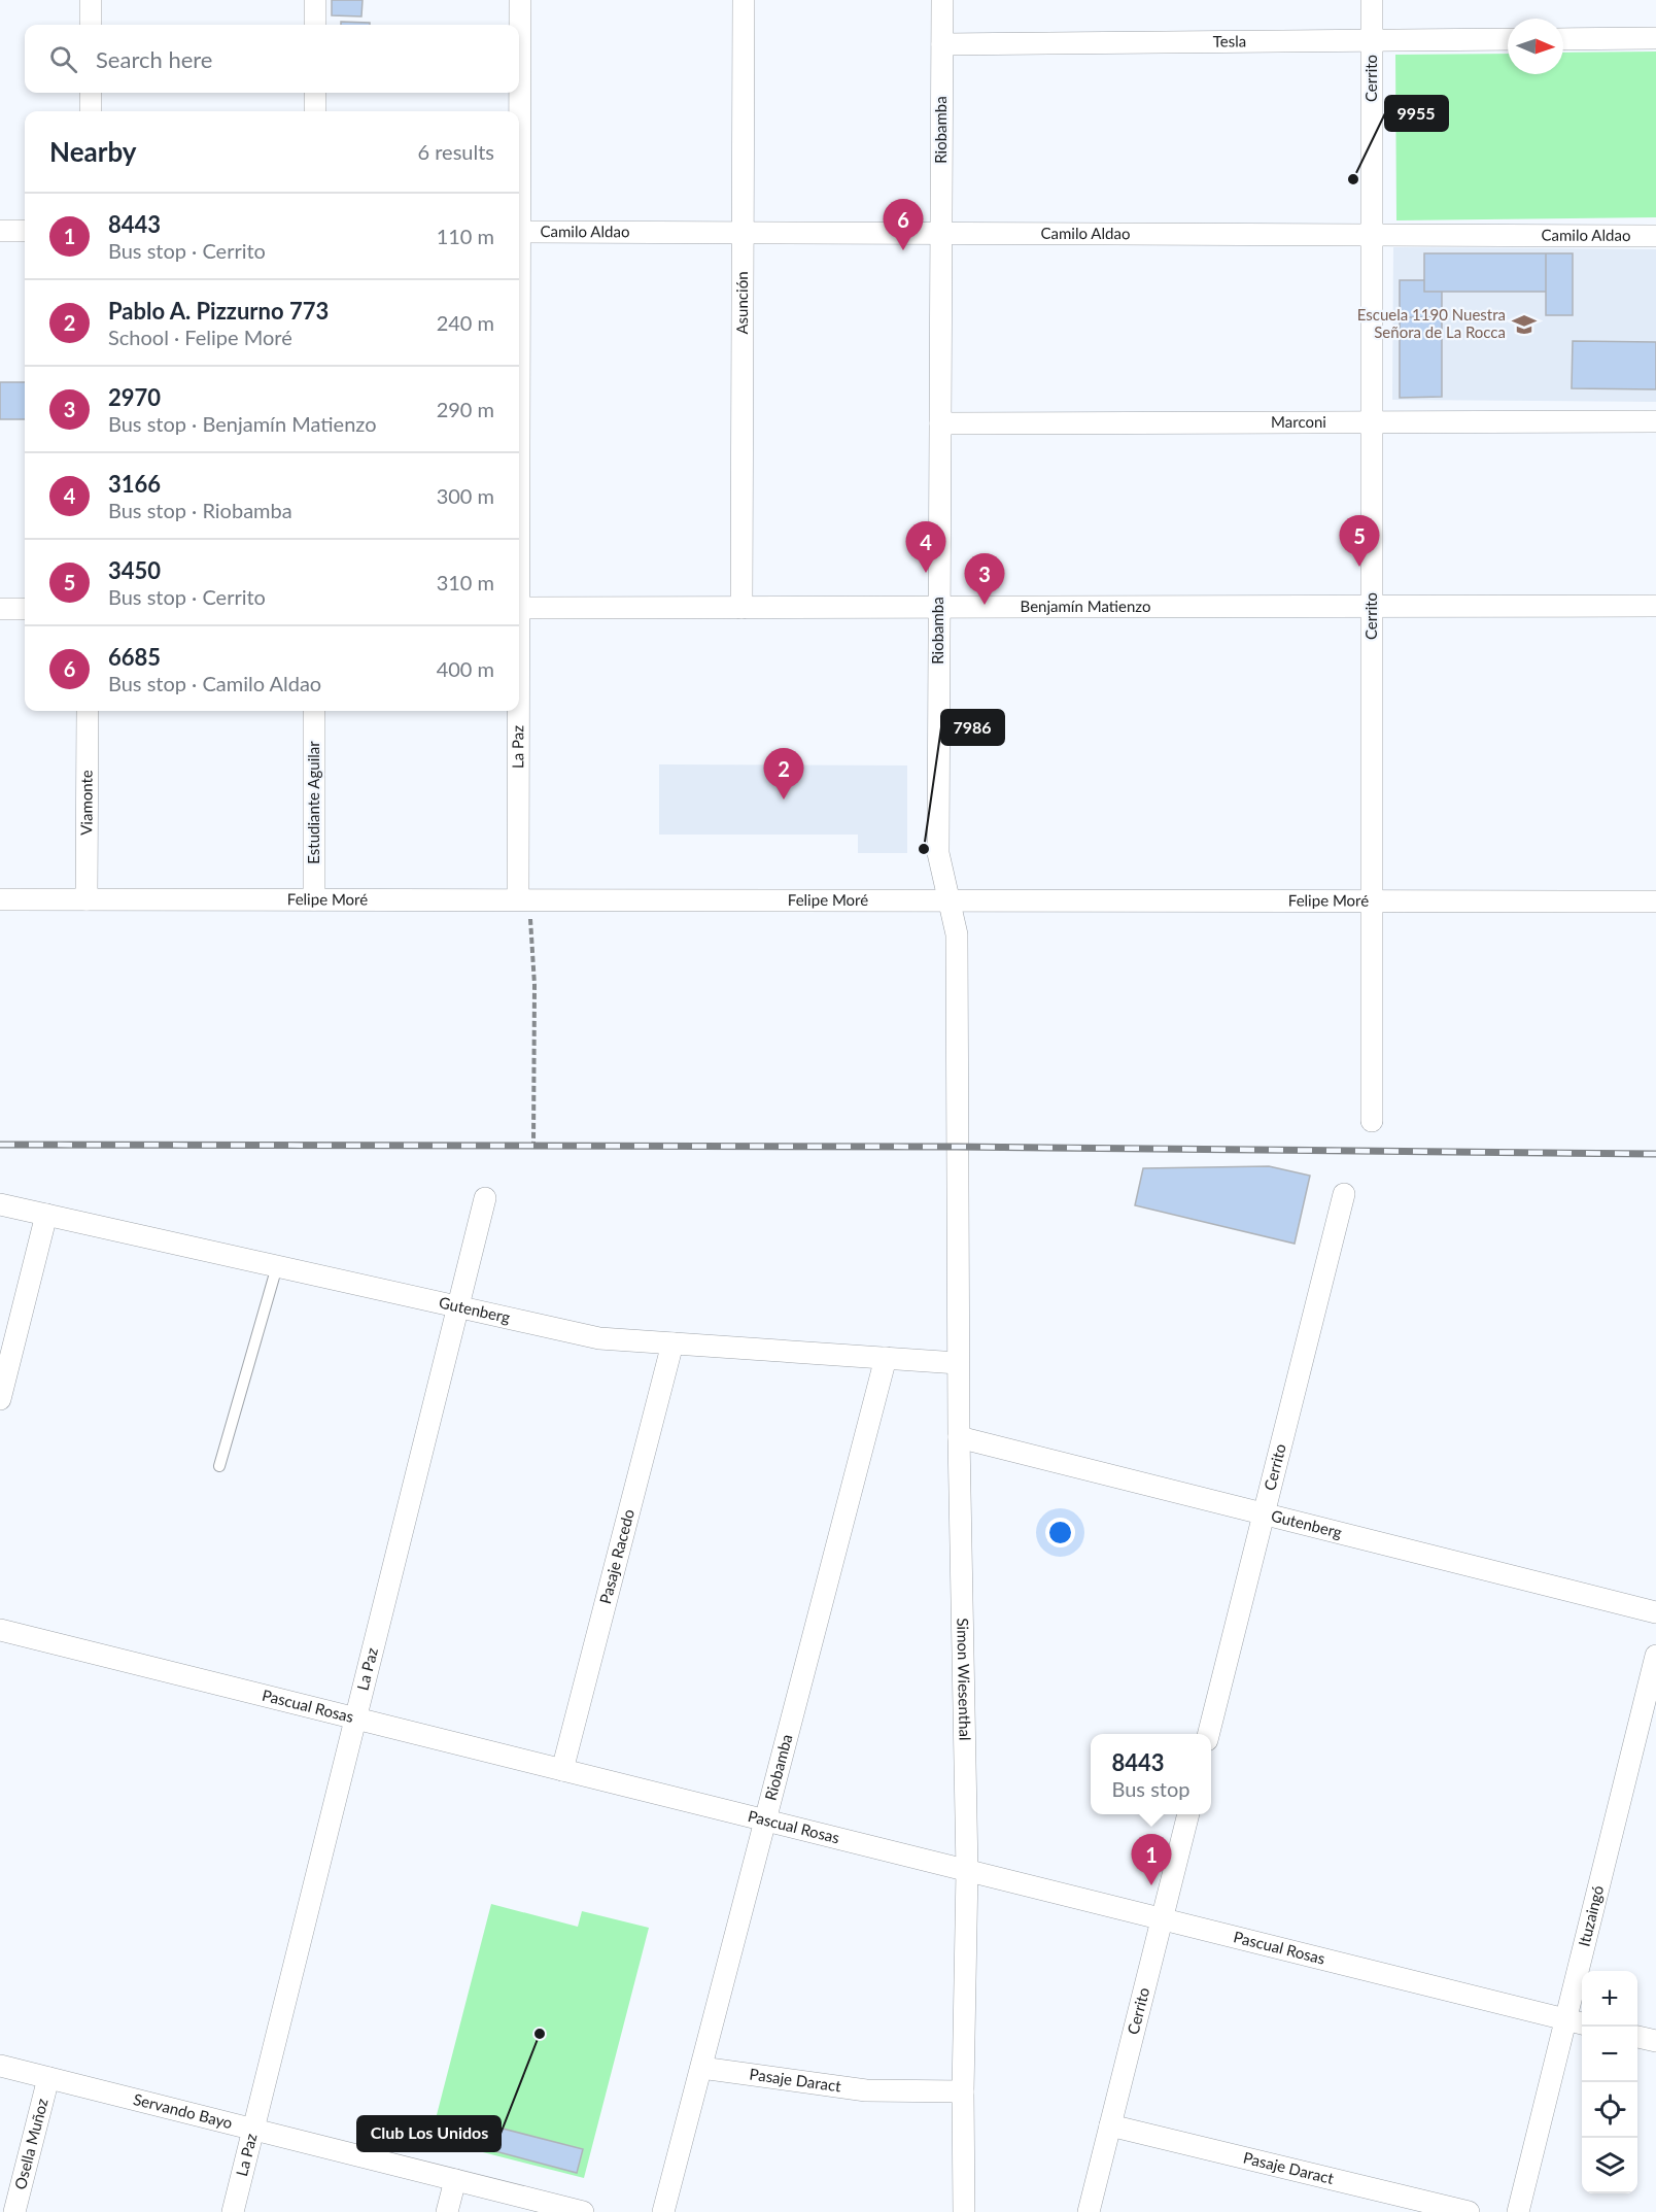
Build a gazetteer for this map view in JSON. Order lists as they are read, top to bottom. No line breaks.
{"streets":{"street":["Tesla","Cerrito","Riobamba","Camilo Aldao","Asunción","Marconi","Benjamín Matienzo","La Paz","Viamonte","Estudiante Aguilar","Felipe Moré","Gutenberg","Pasaje Racedo","Simon Wiesenthal","Pascual Rosas","Ituzaingó","Pasaje Daract","Servando Bayo","Osella Muñoz"]},"crossings":[["Tesla","Cerrito"],["Tesla","Riobamba"],["Cerrito","Camilo Aldao"],["Cerrito","Marconi"],["Cerrito","Benjamín Matienzo"],["Cerrito","Felipe Moré"],["Cerrito","Gutenberg"],["Cerrito","Pascual Rosas"],["Cerrito","Pasaje Daract"],["Riobamba","Camilo Aldao"],["Riobamba","Marconi"],["Riobamba","Benjamín Matienzo"],["Riobamba","Felipe Moré"],["Riobamba","Gutenberg"],["Riobamba","Simon Wiesenthal"],["Riobamba","Pascual Rosas"],["Riobamba","Pasaje Daract"],["Camilo Aldao","Asunción"],["Asunción","Benjamín Matienzo"],["La Paz","Felipe Moré"],["La Paz","Gutenberg"],["La Paz","Pascual Rosas"],["La Paz","Servando Bayo"],["Viamonte","Felipe Moré"],["Estudiante Aguilar","Felipe Moré"],["Gutenberg","Pasaje Racedo"],["Gutenberg","Simon Wiesenthal"],["Pasaje Racedo","Pascual Rosas"],["Simon Wiesenthal","Pascual Rosas"],["Simon Wiesenthal","Pasaje Daract"],["Pascual Rosas","Ituzaingó"],["Servando Bayo","Osella Muñoz"]],"places":{"other":["9955","7986","Club Los Unidos"],"school or university":["Escuela 1190 Nuestra Señora de La Rocca"]},"north":"right","page":{"search":"Search here","heading":["Nearby","6 results"],"list":[{"mark":"1","name":"8443","note":"Bus stop · Cerrito","value":"110 m"},{"mark":"2","name":"Pablo A. Pizzurno 773","note":"School · Felipe Moré","value":"240 m"},{"mark":"3","name":"2970","note":"Bus stop · Benjamín Matienzo","value":"290 m"},{"mark":"4","name":"3166","note":"Bus stop · Riobamba","value":"300 m"},{"mark":"5","name":"3450","note":"Bus stop · Cerrito","value":"310 m"},{"mark":"6","name":"6685","note":"Bus stop · Camilo Aldao","value":"400 m"}],"pins":["6","5","4","3","2","1"],"popup":["8443","Bus stop"],"map_buttons":["+","−"]}}
